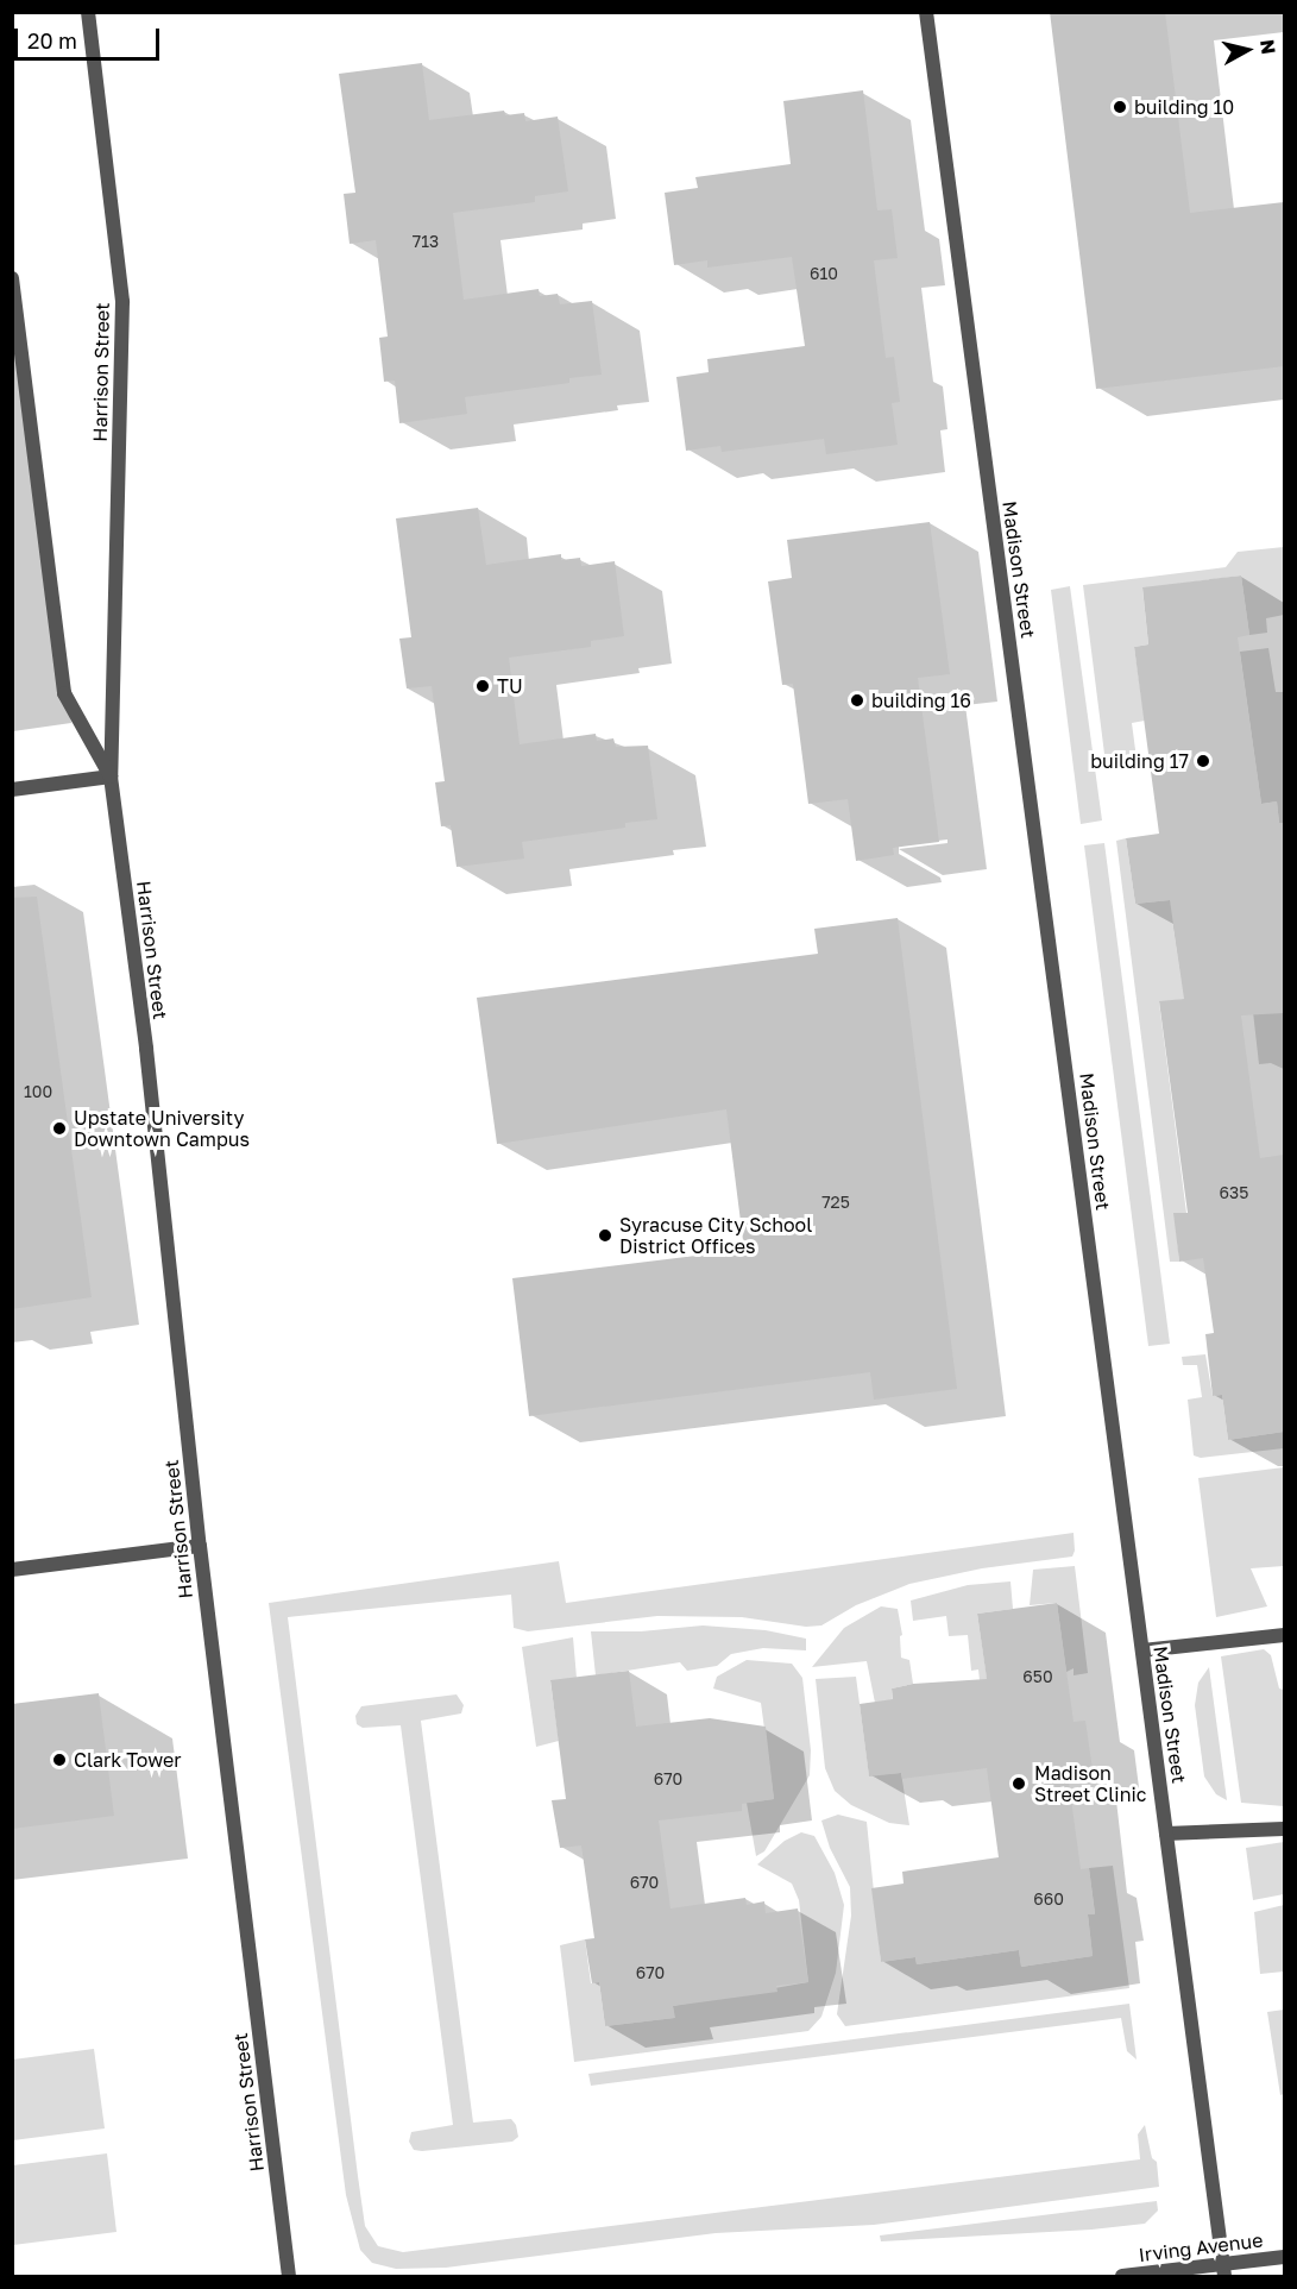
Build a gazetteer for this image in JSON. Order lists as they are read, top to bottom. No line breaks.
{"streets":{"street":["Harrison Street","Madison Street","Irving Avenue"]},"crossings":[["Madison Street","Irving Avenue"]],"places":["building 10","TU","building 16","building 17","Upstate University Downtown Campus","Syracuse City School District Offices","Clark Tower","Madison Street Clinic"],"house_numbers":["713","610","100","635","725","650","670","670","660","670"],"scale_bar":"20 m","north":"right"}
